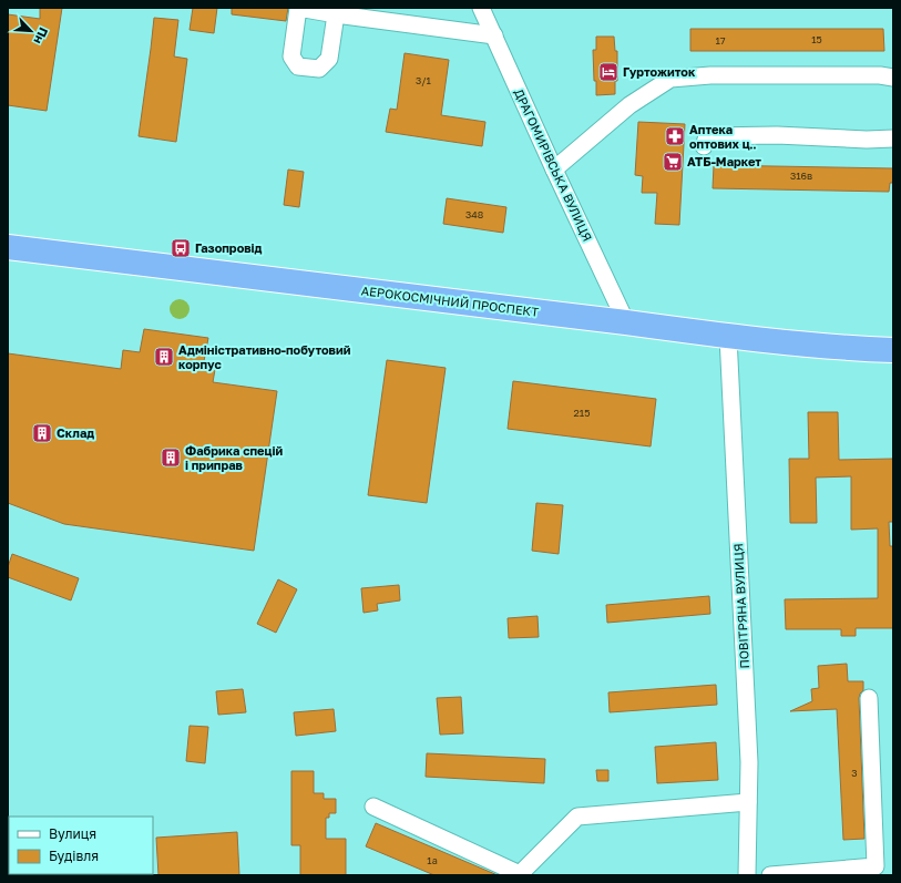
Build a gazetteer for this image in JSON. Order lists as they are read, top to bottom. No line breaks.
{"streets":{"highway":["АЕРОКОСМІЧНИЙ ПРОСПЕКТ"],"street":["ДРАГОМИРІВСЬКА ВУЛИЦЯ","ПОВІТРЯНА ВУЛИЦЯ"]},"crossings":[["ДРАГОМИРІВСЬКА ВУЛИЦЯ","АЕРОКОСМІЧНИЙ ПРОСПЕКТ"],["АЕРОКОСМІЧНИЙ ПРОСПЕКТ","ПОВІТРЯНА ВУЛИЦЯ"]],"places":{"hotel":["Гуртожиток"],"pharmacy":["Аптека оптових ц‥"],"supermarket":["АТБ-Маркет"],"bus stop":["Газопровiд"],"building":["Адміністративно-побутовий корпус","Склад","Фабрика спецій і приправ"]},"house_numbers":["15","17","3/1","316в","348","215","3","1а"],"legend":["Вулиця","Будівля"],"north":"bottom right"}
